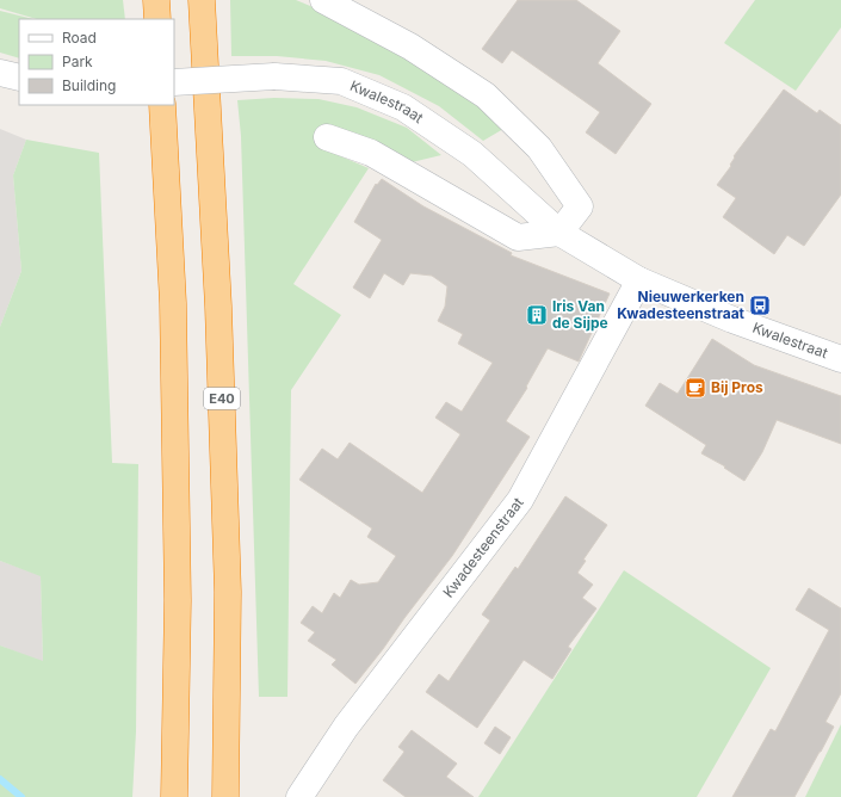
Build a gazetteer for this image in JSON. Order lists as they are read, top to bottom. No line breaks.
{"streets":{"highway":["E40"],"street":["Kwalestraat","Kwadesteenstraat"]},"crossings":[["Kwalestraat","Kwadesteenstraat"]],"places":{"bus stop":["Nieuwerkerken Kwadesteenstraat"],"building":["Iris Van de Sijpe"],"cafe":["Bij Pros"]},"legend":["Road","Park","Building"]}
